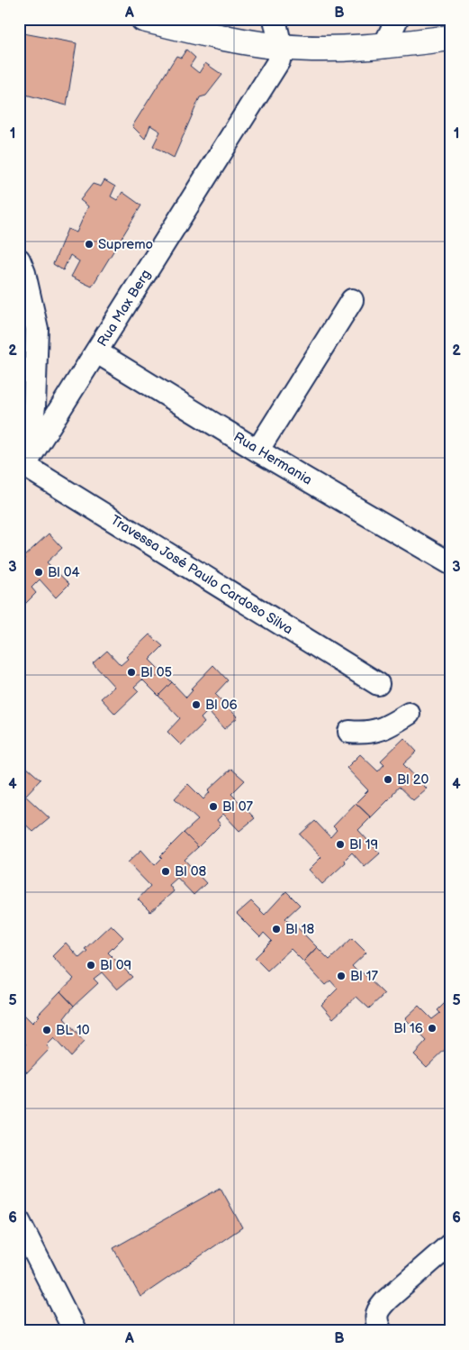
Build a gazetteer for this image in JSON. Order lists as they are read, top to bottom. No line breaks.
{"streets":{"street":["Rua Max Berg","Rua Hermania","Travessa José Paulo Cardoso Silva"]},"crossings":[["Rua Max Berg","Rua Hermania"],["Rua Max Berg","Travessa José Paulo Cardoso Silva"]],"places":["Supremo","Bl 04","Bl 05","Bl 06","Bl 20","Bl 07","Bl 19","Bl 08","Bl 18","Bl 09","Bl 17","Bl 16","BL 10"],"grid":{"columns":["A","B"],"rows":["1","2","3","4","5","6"]}}
